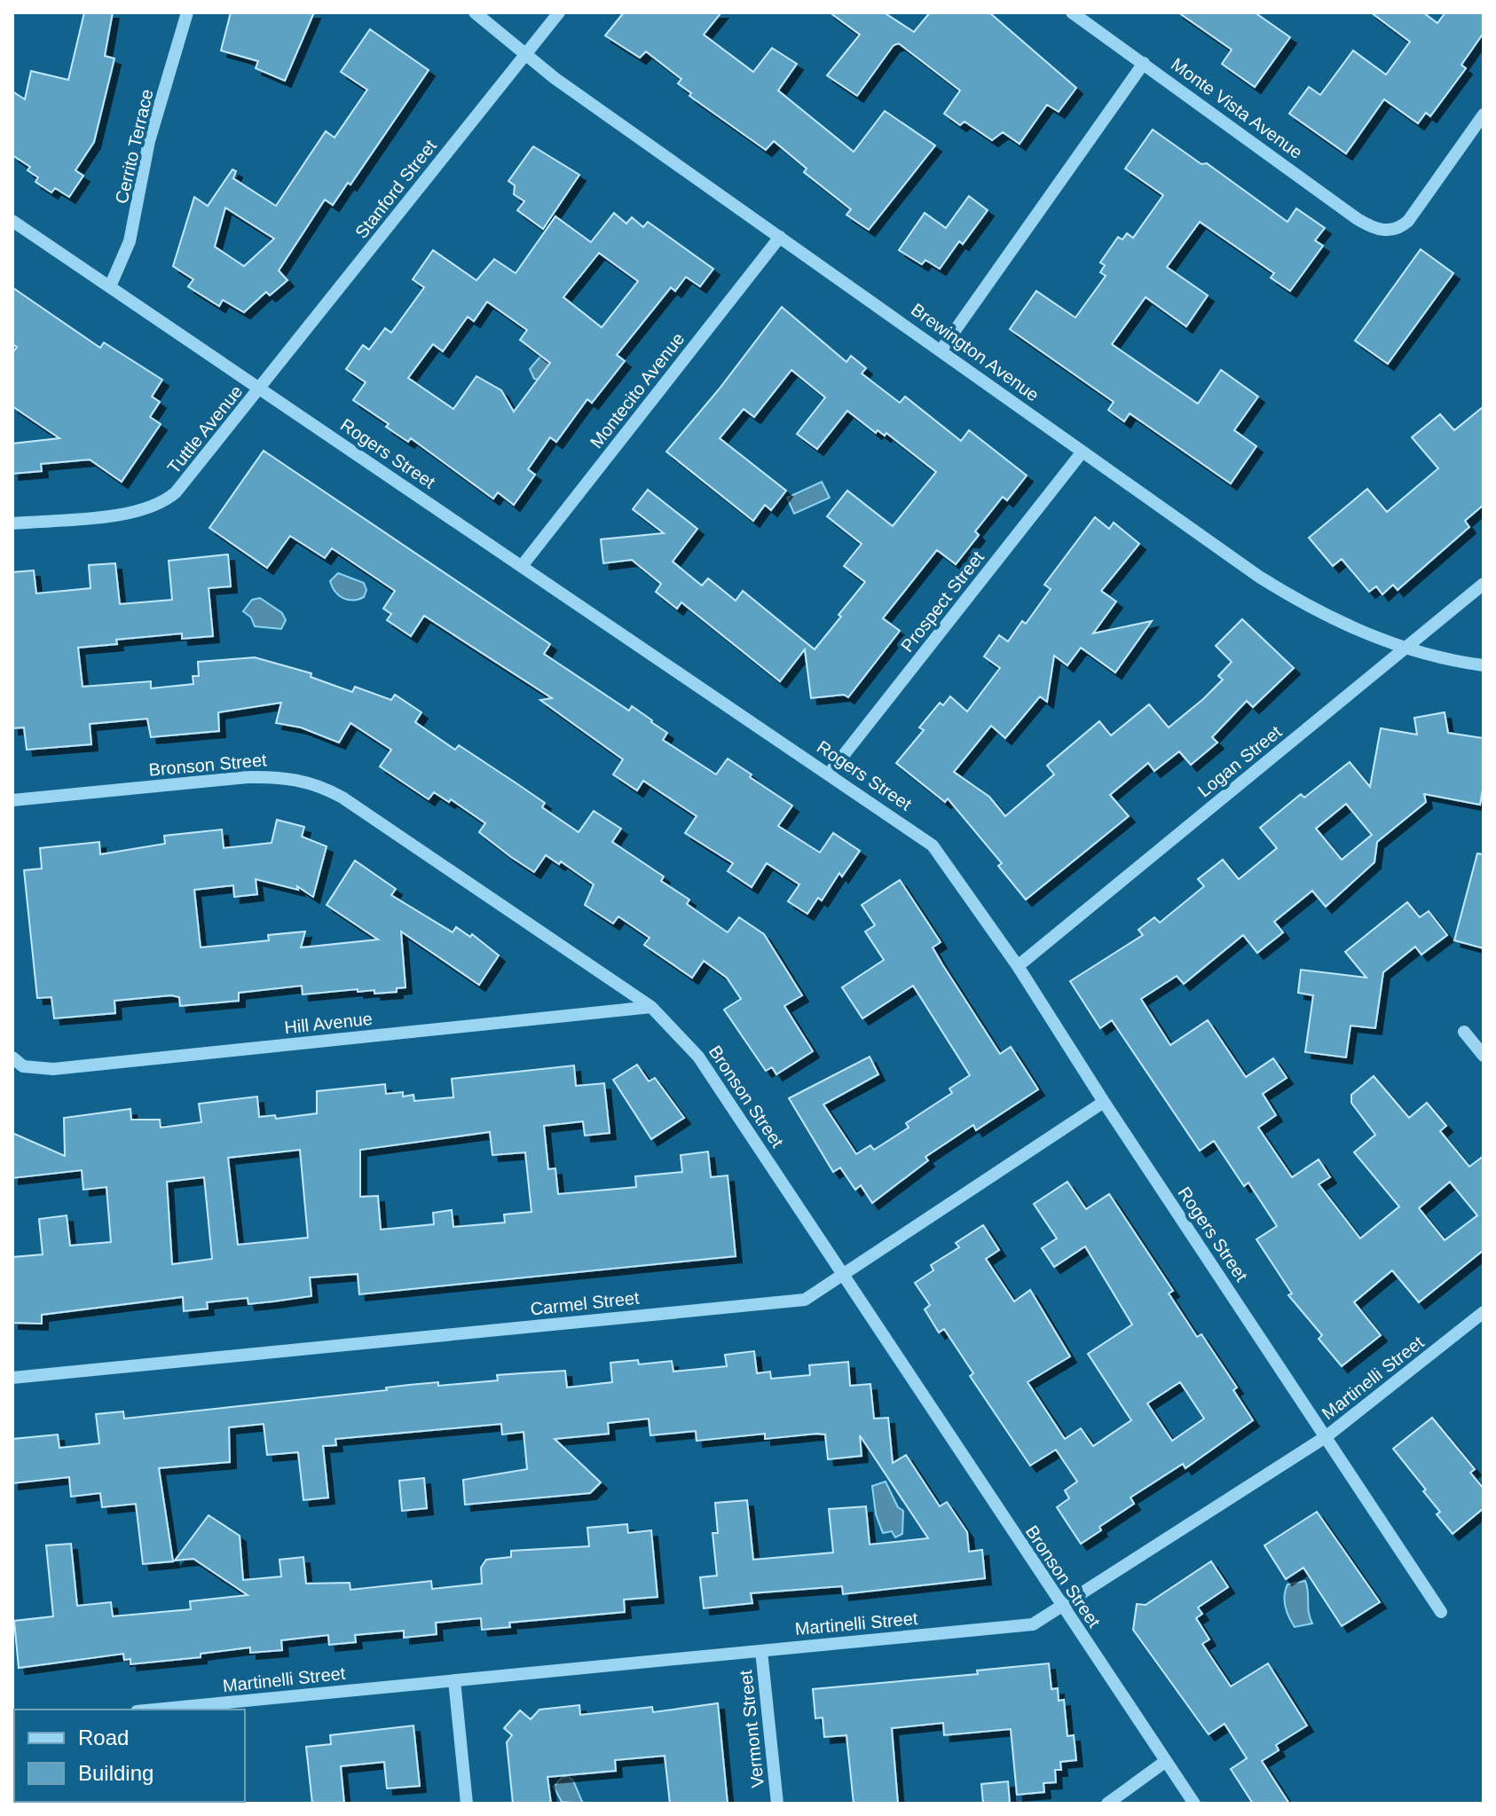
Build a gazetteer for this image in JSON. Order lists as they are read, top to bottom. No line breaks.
{"streets":{"street":["Monte Vista Avenue","Cerrito Terrace","Stanford Street","Brewington Avenue","Montecito Avenue","Tuttle Avenue","Rogers Street","Prospect Street","Logan Street","Bronson Street","Hill Avenue","Carmel Street","Martinelli Street","Vermont Street"]},"crossings":[["Cerrito Terrace","Rogers Street"],["Stanford Street","Brewington Avenue"],["Stanford Street","Tuttle Avenue"],["Stanford Street","Rogers Street"],["Brewington Avenue","Montecito Avenue"],["Brewington Avenue","Prospect Street"],["Brewington Avenue","Logan Street"],["Montecito Avenue","Rogers Street"],["Tuttle Avenue","Rogers Street"],["Rogers Street","Prospect Street"],["Rogers Street","Logan Street"],["Rogers Street","Carmel Street"],["Rogers Street","Martinelli Street"],["Bronson Street","Hill Avenue"],["Bronson Street","Carmel Street"],["Bronson Street","Martinelli Street"],["Martinelli Street","Vermont Street"]],"legend":["Road","Building"]}
